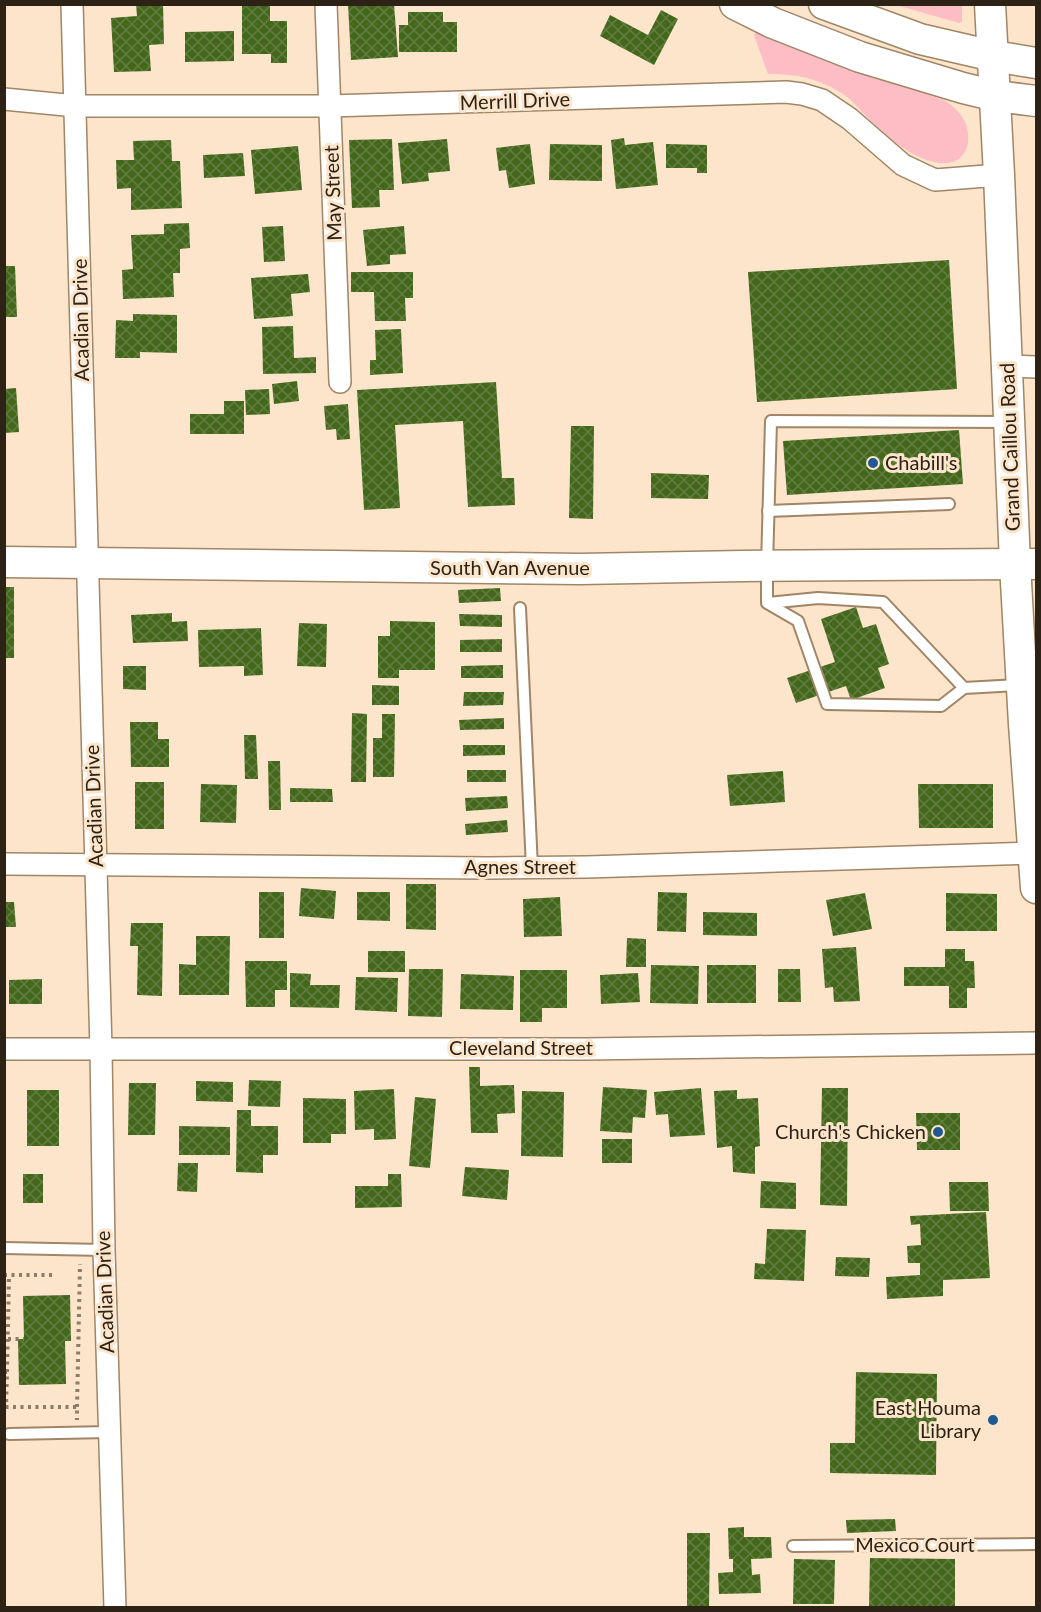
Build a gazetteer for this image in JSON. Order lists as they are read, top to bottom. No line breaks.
{"streets":{"main road":["Grand Caillou Road","South Van Avenue"],"street":["Merrill Drive","May Street","Acadian Drive","Agnes Street","Cleveland Street"],"lane":["Mexico Court"]},"crossings":[["Merrill Drive","May Street"],["Merrill Drive","Acadian Drive"],["Merrill Drive","Grand Caillou Road"],["Acadian Drive","South Van Avenue"],["Acadian Drive","Agnes Street"],["Acadian Drive","Cleveland Street"],["Grand Caillou Road","South Van Avenue"],["Grand Caillou Road","Agnes Street"]],"places":["Chabill's","Church's Chicken","East Houma Library"]}
